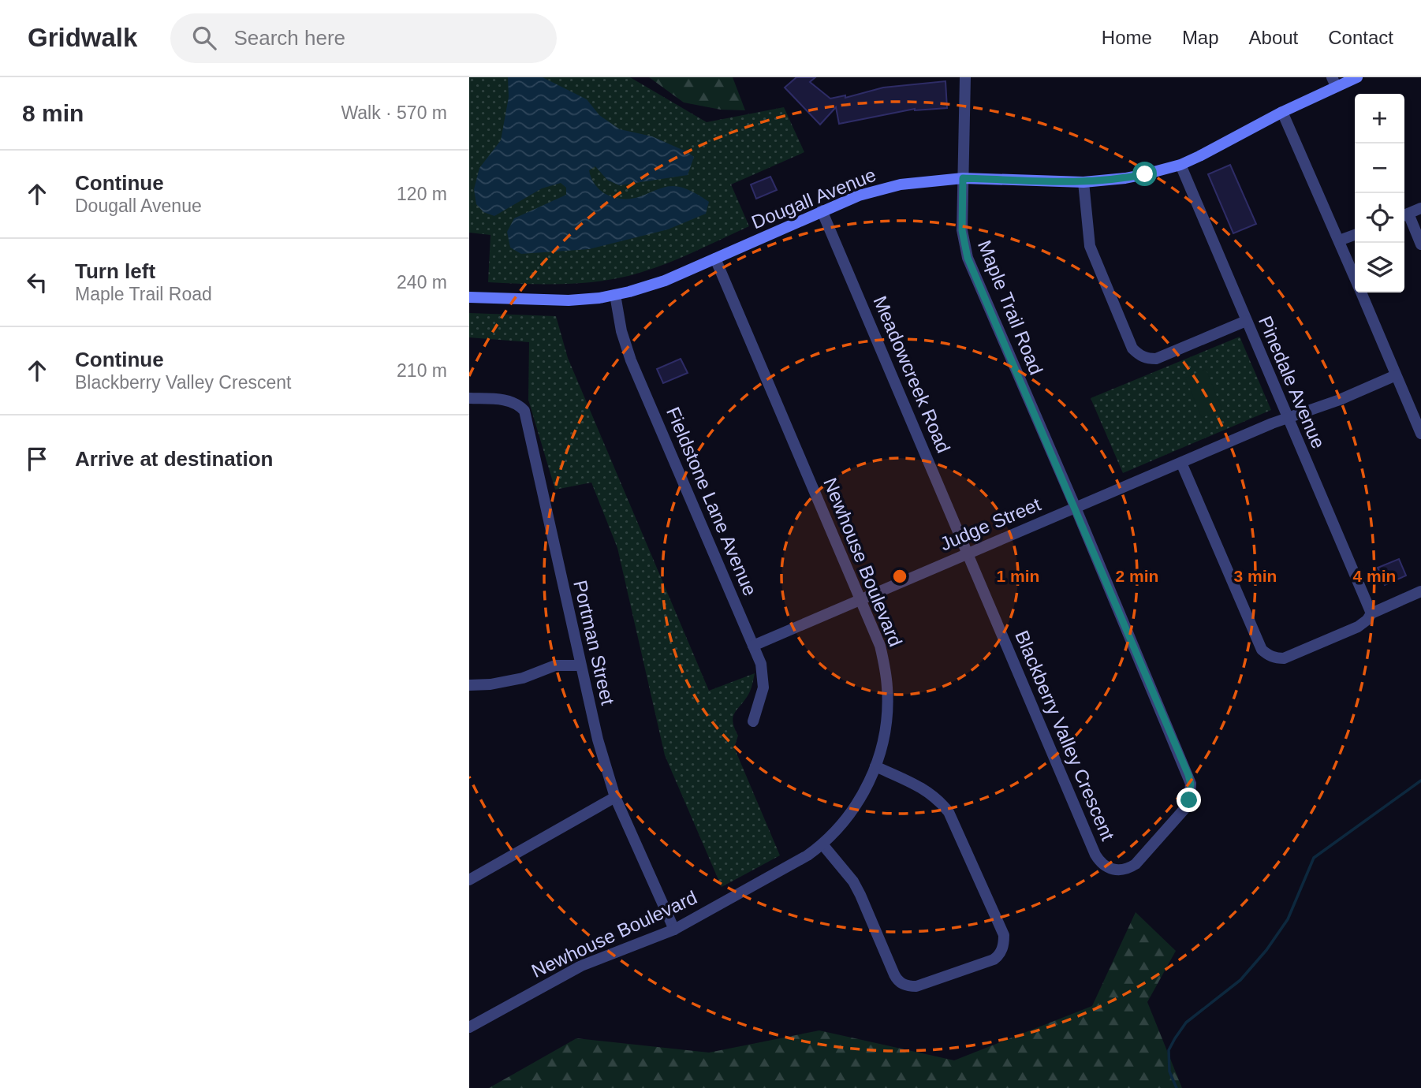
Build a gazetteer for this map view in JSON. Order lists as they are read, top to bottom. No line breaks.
{"streets":{"street":["Dougall Avenue","Maple Trail Road","Meadowcreek Road","Pinedale Avenue","Fieldstone Lane Avenue","Judge Street","Newhouse Boulevard","Portman Street","Blackberry Valley Crescent"]},"crossings":[["Dougall Avenue","Maple Trail Road"],["Dougall Avenue","Meadowcreek Road"],["Dougall Avenue","Pinedale Avenue"],["Dougall Avenue","Fieldstone Lane Avenue"],["Dougall Avenue","Newhouse Boulevard"],["Maple Trail Road","Judge Street"],["Maple Trail Road","Blackberry Valley Crescent"],["Meadowcreek Road","Judge Street"],["Meadowcreek Road","Blackberry Valley Crescent"],["Pinedale Avenue","Judge Street"],["Fieldstone Lane Avenue","Judge Street"],["Judge Street","Newhouse Boulevard"],["Judge Street","Blackberry Valley Crescent"],["Newhouse Boulevard","Portman Street"]],"page":{"header":"Gridwalk","search":"Search here","nav":["Home","Map","About","Contact"],"heading":["8 min","Walk · 570 m"],"map_buttons":["+","−"],"list":[["Continue","Dougall Avenue","120 m"],["Turn left","Maple Trail Road","240 m"],["Continue","Blackberry Valley Crescent","210 m"],"Arrive at destination"]},"rings":["1 min","2 min","3 min","4 min"]}
